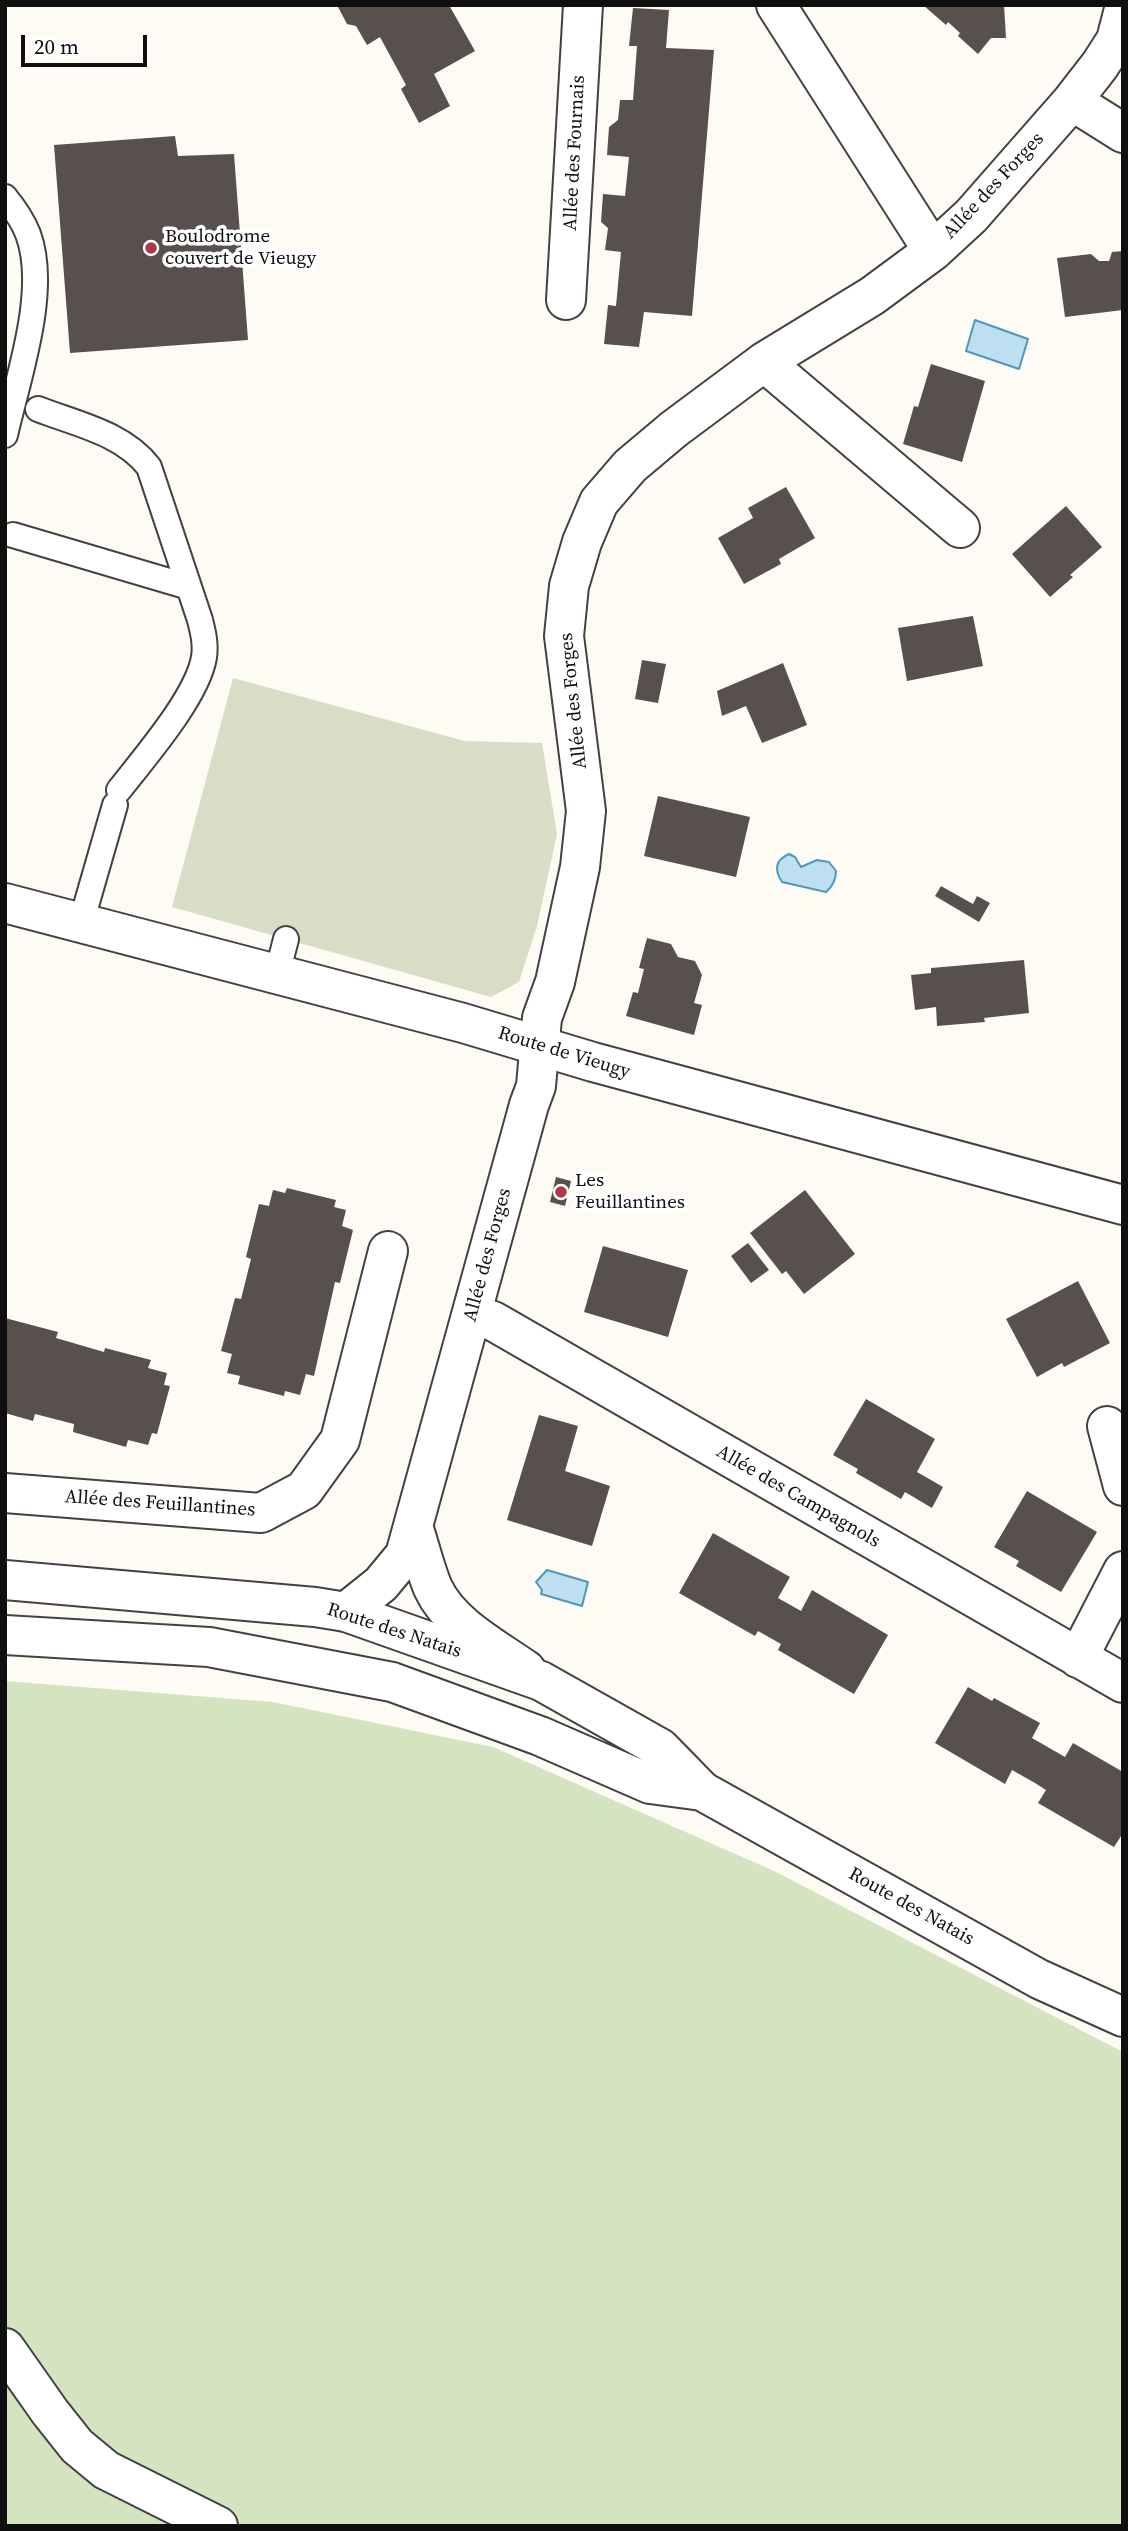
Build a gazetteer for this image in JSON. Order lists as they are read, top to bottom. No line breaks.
{"streets":{"street":["Allée des Fournais","Allée des Forges","Route de Vieugy","Allée des Campagnols","Allée des Feuillantines","Route des Natais"]},"crossings":[["Allée des Forges","Route de Vieugy"],["Allée des Forges","Allée des Campagnols"],["Allée des Forges","Route des Natais"]],"places":["Boulodrome couvert de Vieugy","Les Feuillantines"],"scale_bar":"20 m"}
